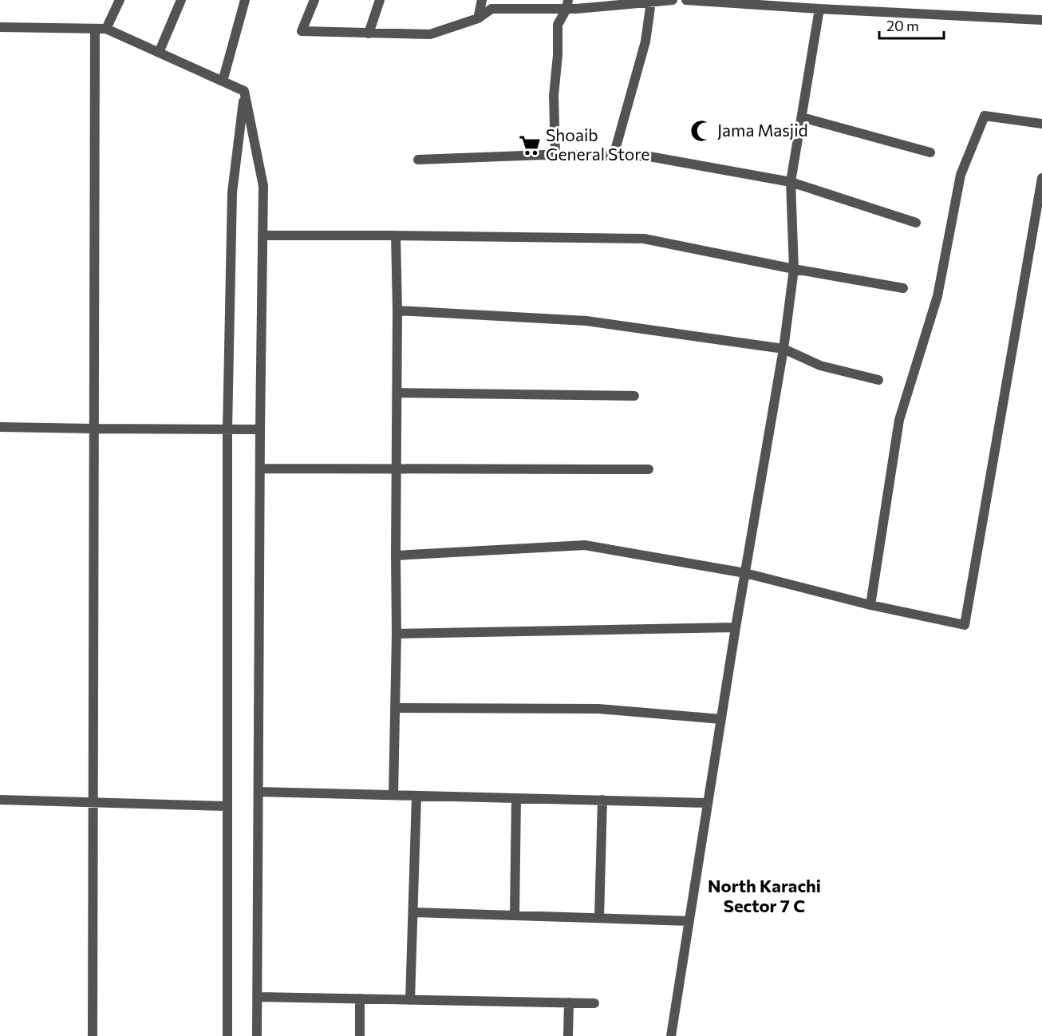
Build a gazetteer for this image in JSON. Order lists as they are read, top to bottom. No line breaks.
{"districts":["North Karachi Sector 7 C"],"places":{"mosque":["Jama Masjid"],"supermarket":["Shoaib General Store"]},"scale_bar":"20 m"}
